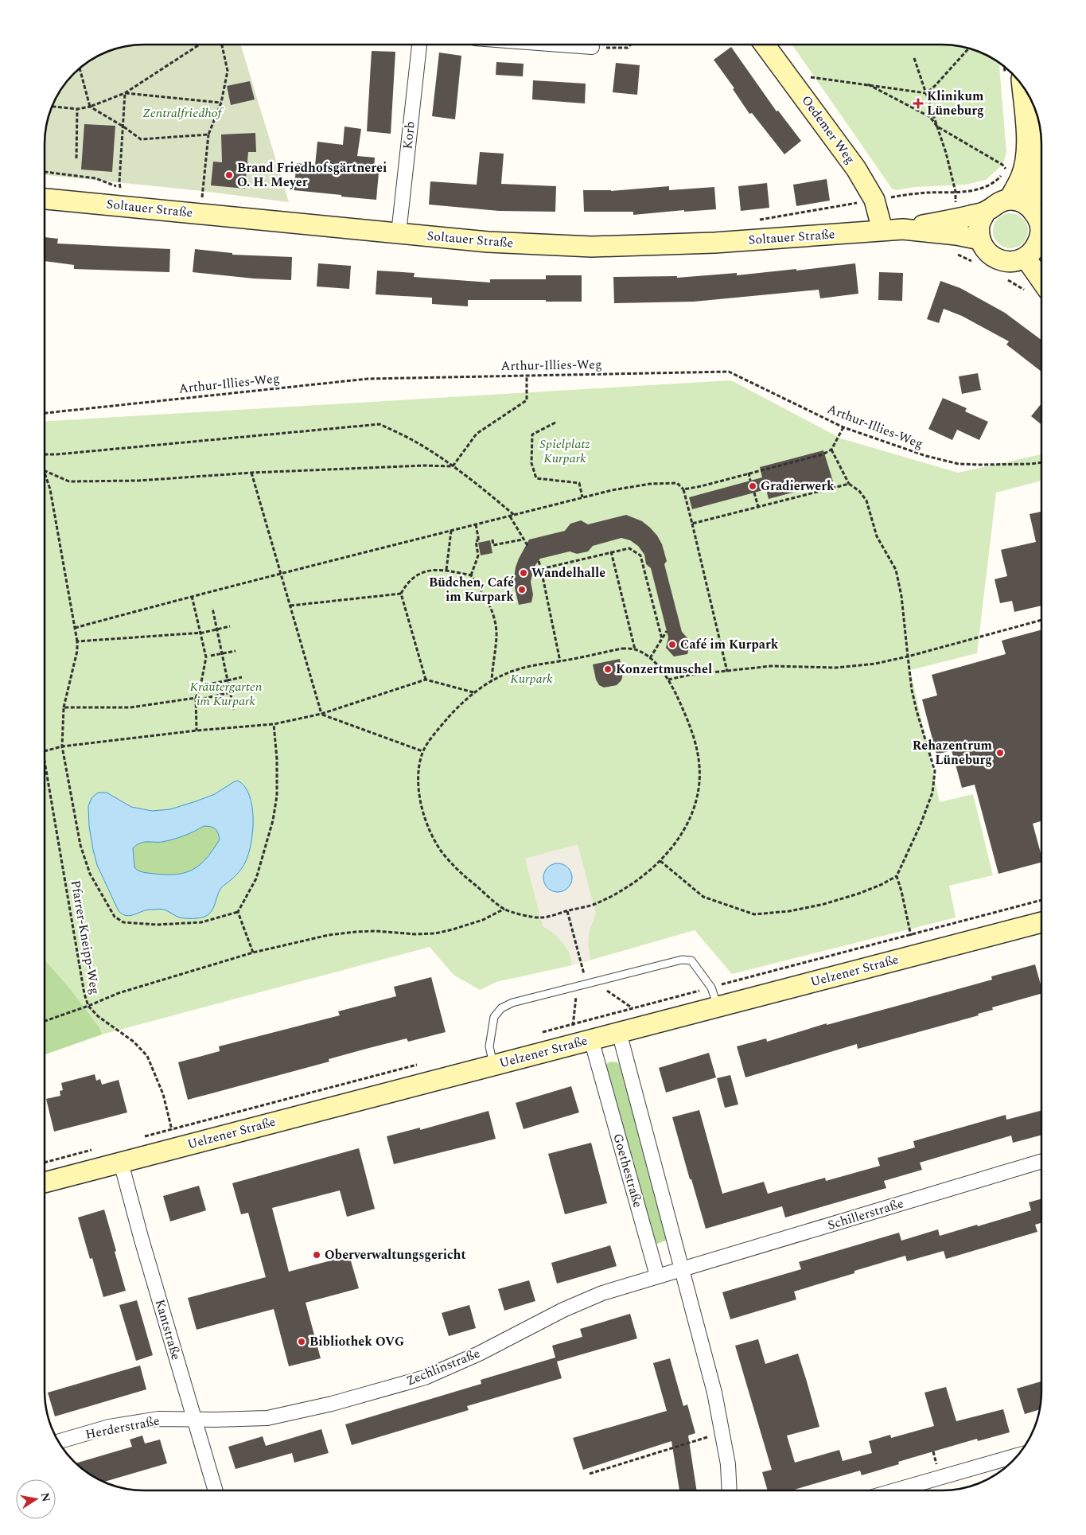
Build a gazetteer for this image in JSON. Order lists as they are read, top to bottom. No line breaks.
{"streets":{"street":["Oedemer Weg","Korb","Soltauer Straße","Uelzener Straße","Goethestraße","Schillerstraße","Kantstraße","Zechlinstraße","Herderstraße"],"path":["Arthur-Illies-Weg","Pfarrer-Kneipp-Weg"]},"crossings":[["Oedemer Weg","Soltauer Straße"],["Korb","Soltauer Straße"],["Pfarrer-Kneipp-Weg","Uelzener Straße"],["Uelzener Straße","Goethestraße"],["Uelzener Straße","Kantstraße"],["Goethestraße","Schillerstraße"],["Goethestraße","Zechlinstraße"],["Kantstraße","Zechlinstraße"],["Kantstraße","Herderstraße"],["Zechlinstraße","Herderstraße"]],"parks":["Zentralfriedhof","Spielplatz Kurpark","Kurpark","Kräutergarten im Kurpark"],"places":{"health":["Klinikum Lüneburg"],"other":["Brand Friedhofsgärtnerei O. H. Meyer","Gradierwerk","Wandelhalle","Büdchen, Café im Kurpark","Café im Kurpark","Konzertmuschel","Rehazentrum Lüneburg","Oberverwaltungsgericht","Bibliothek OVG"]},"north":"right"}
